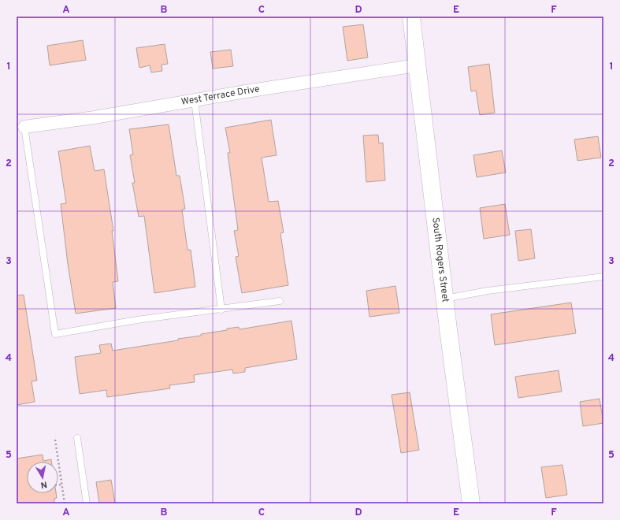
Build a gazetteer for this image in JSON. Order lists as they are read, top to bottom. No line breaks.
{"streets":{"street":["West Terrace Drive","South Rogers Street"]},"crossings":[["West Terrace Drive","South Rogers Street"]],"north":"bottom","grid":{"columns":["A","B","C","D","E","F"],"rows":["1","2","3","4","5"]}}
